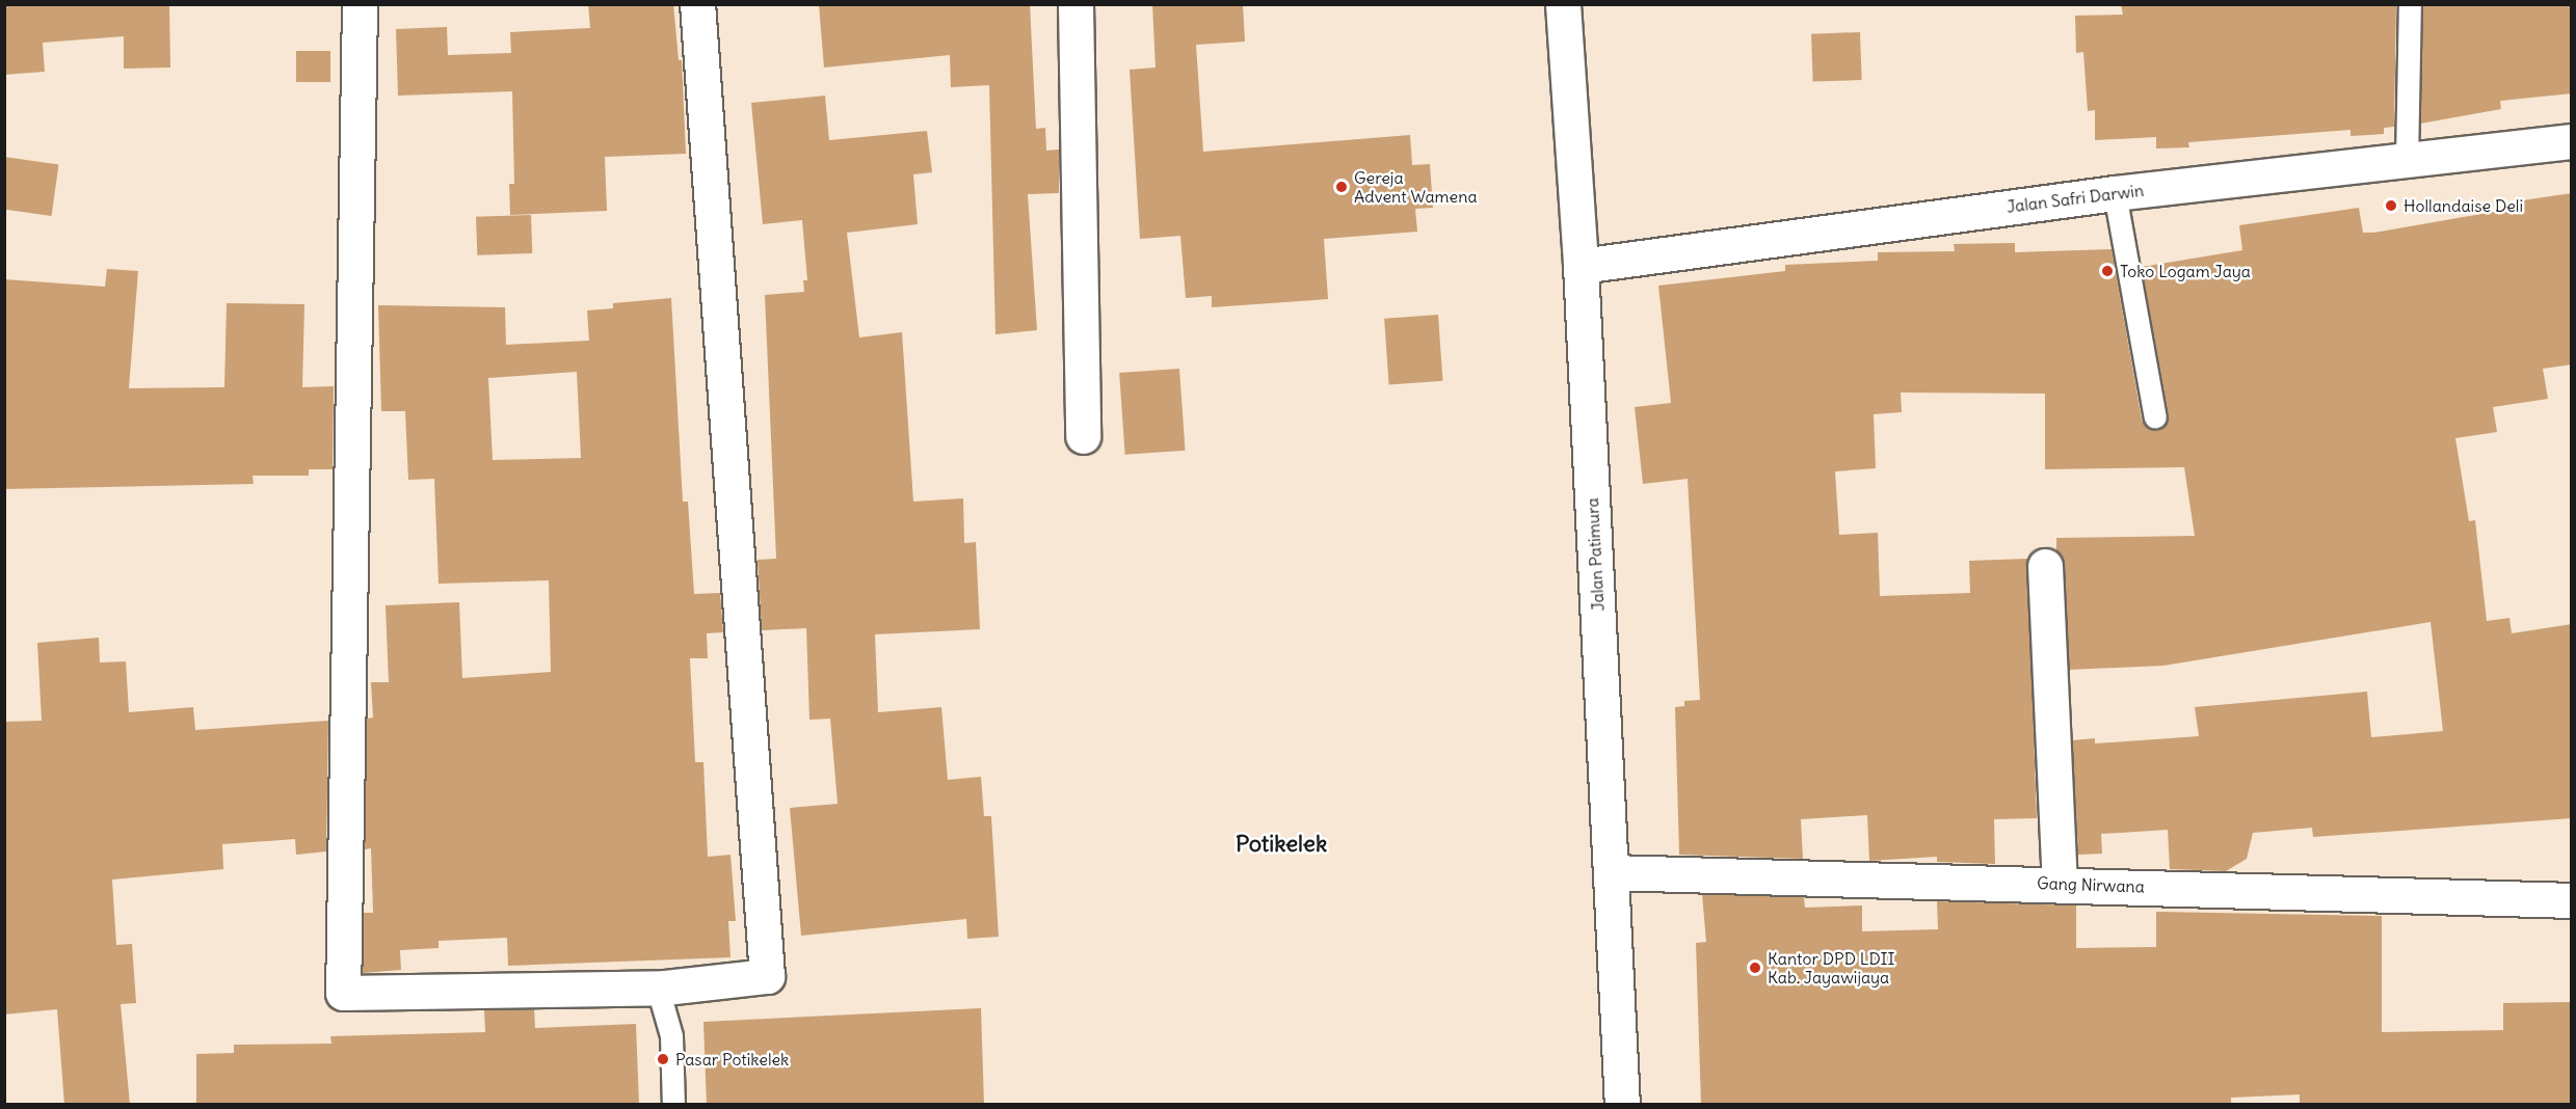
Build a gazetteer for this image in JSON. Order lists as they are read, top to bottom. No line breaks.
{"streets":{"street":["Jalan Safri Darwin","Jalan Patimura","Gang Nirwana"]},"crossings":[["Jalan Safri Darwin","Jalan Patimura"],["Jalan Patimura","Gang Nirwana"]],"districts":["Potikelek"],"places":["Gereja Advent Wamena","Hollandaise Deli","Toko Logam Jaya","Kantor DPD LDII Kab. Jayawijaya","Pasar Potikelek"]}
